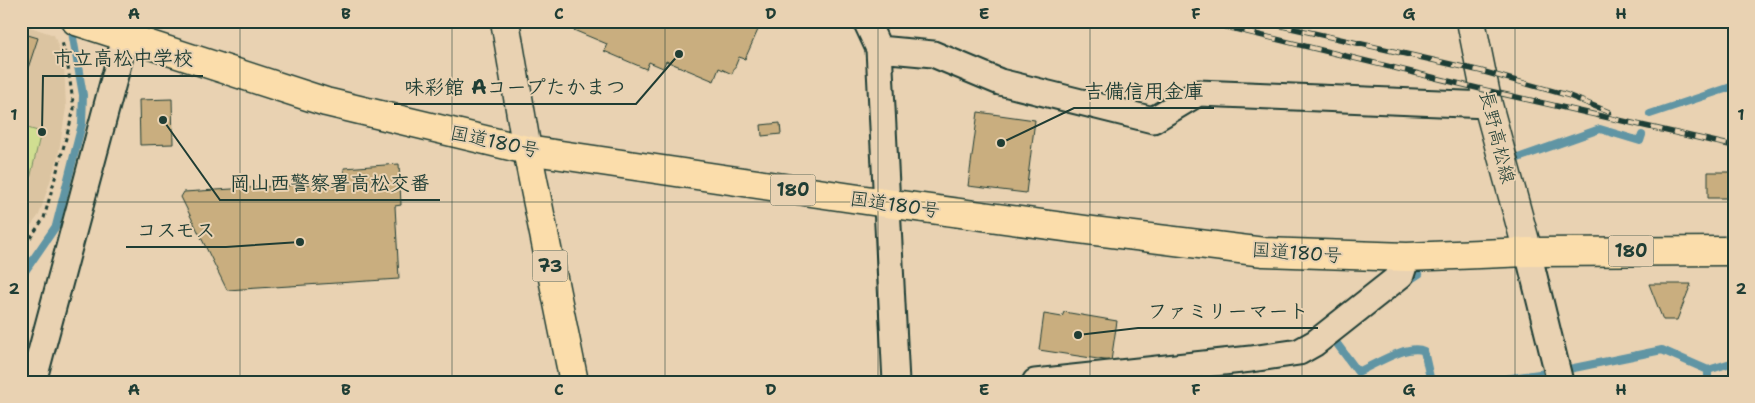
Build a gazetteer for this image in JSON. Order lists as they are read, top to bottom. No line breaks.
{"streets":{"main road":["長野高松線","国道180号","180","73"]},"crossings":[["長野高松線","国道180号"],["国道180号","73"]],"places":["味彩館 Aコープたかまつ","岡山西警察署高松交番","市立高松中学校","吉備信用金庫","コスモス","ファミリーマート"],"grid":{"columns":["A","B","C","D","E","F","G","H"],"rows":["1","2"]}}
